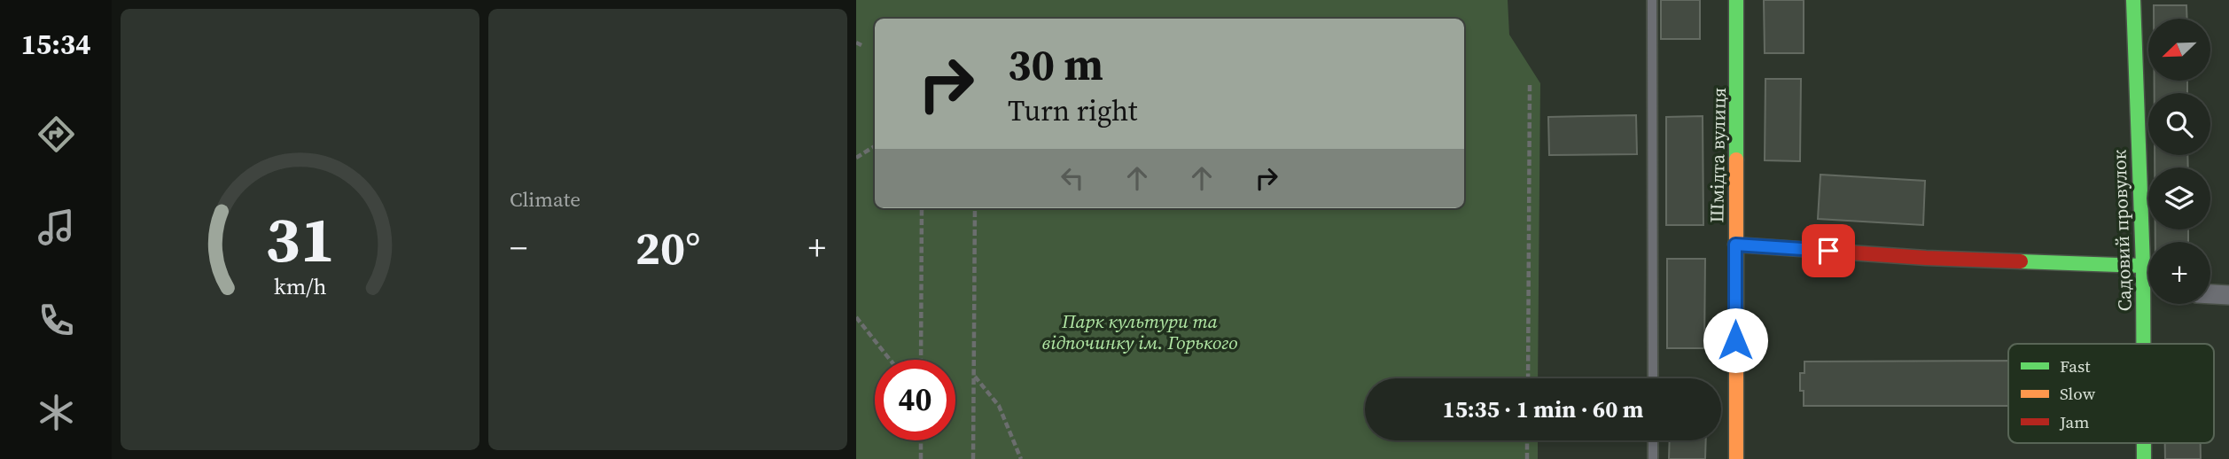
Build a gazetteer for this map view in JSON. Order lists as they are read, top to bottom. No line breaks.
{"streets":{"street":["Шмідта вулиця","Садовий провулок"]},"parks":["Парк культури та відпочинку ім. Горького"],"legend":["Fast","Slow","Jam"],"north":"bottom left","page":{"tabs":"15:34","tile":"Climate","map_buttons":"+","turn":["30 m","Turn right"],"heat":["−","20°","+"],"limit":"40","trip":"15:35 · 1 min · 60 m","gauge":["31","km/h"]}}
